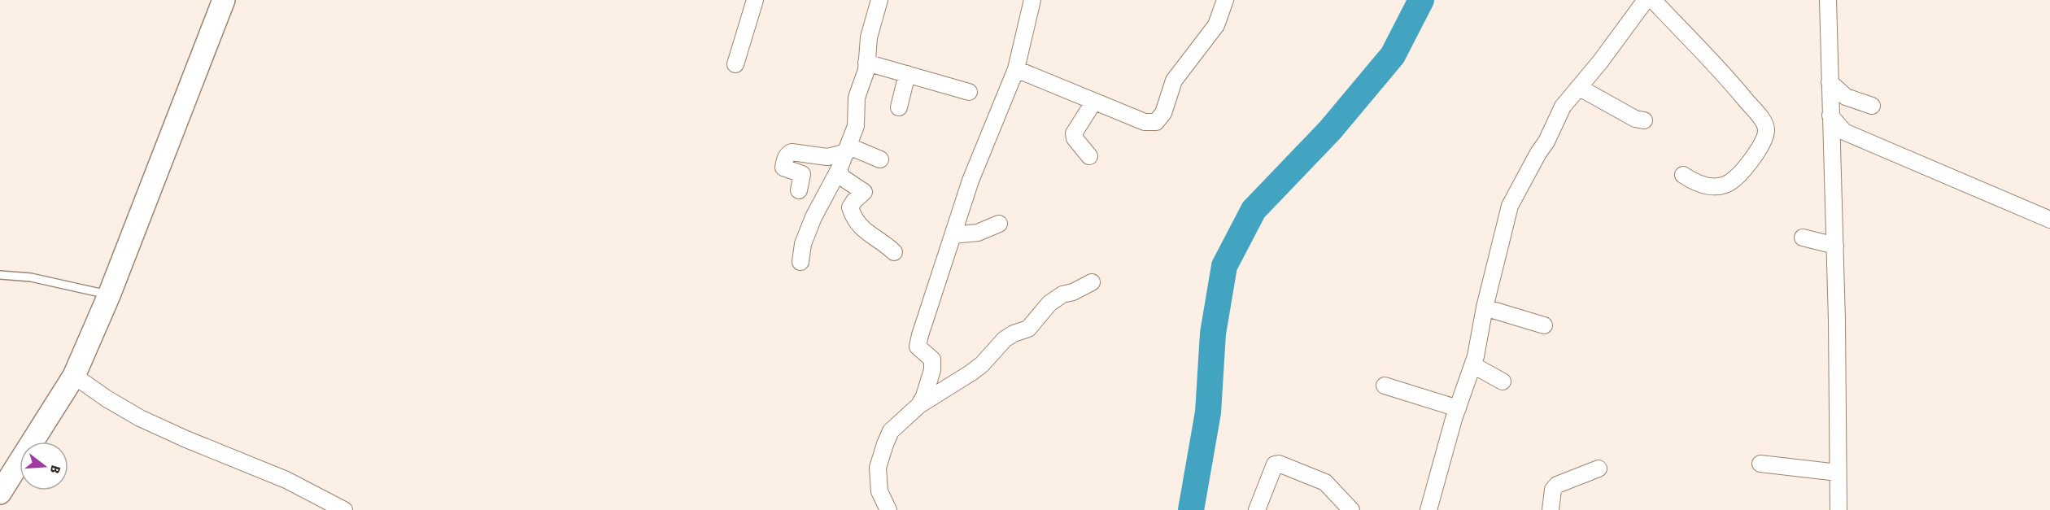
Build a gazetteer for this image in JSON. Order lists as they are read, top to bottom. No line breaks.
{"north":"right"}
